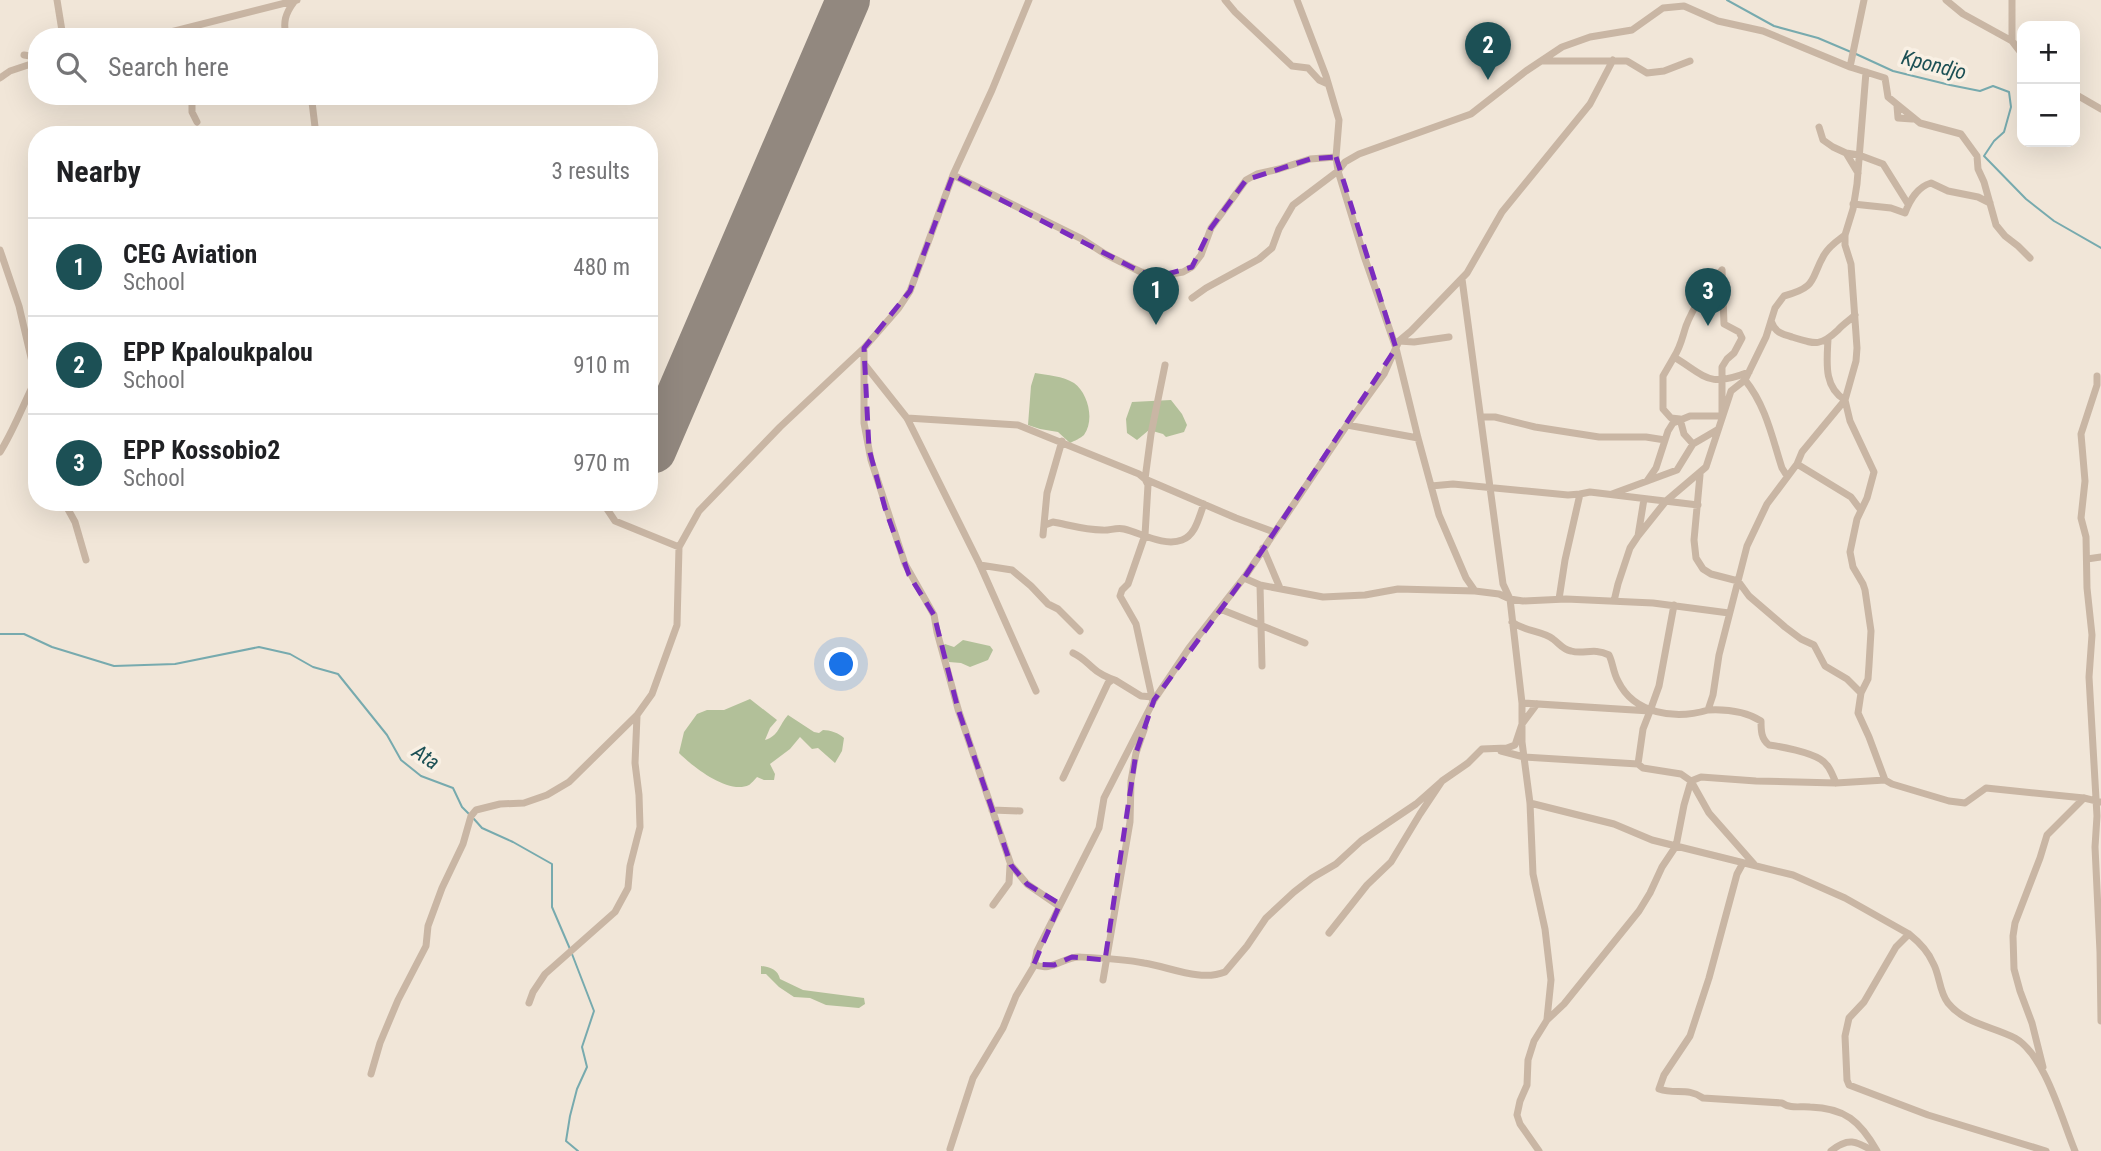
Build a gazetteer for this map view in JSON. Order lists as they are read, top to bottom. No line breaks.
{"water":["Kpondjo","Ata"],"page":{"map_buttons":["+","−"],"pins":["2","1","3"],"search":"Search here","heading":["Nearby","3 results"],"list":[{"mark":"1","name":"CEG Aviation","note":"School","value":"480 m"},{"mark":"2","name":"EPP Kpaloukpalou","note":"School","value":"910 m"},{"mark":"3","name":"EPP Kossobio2","note":"School","value":"970 m"}]}}
